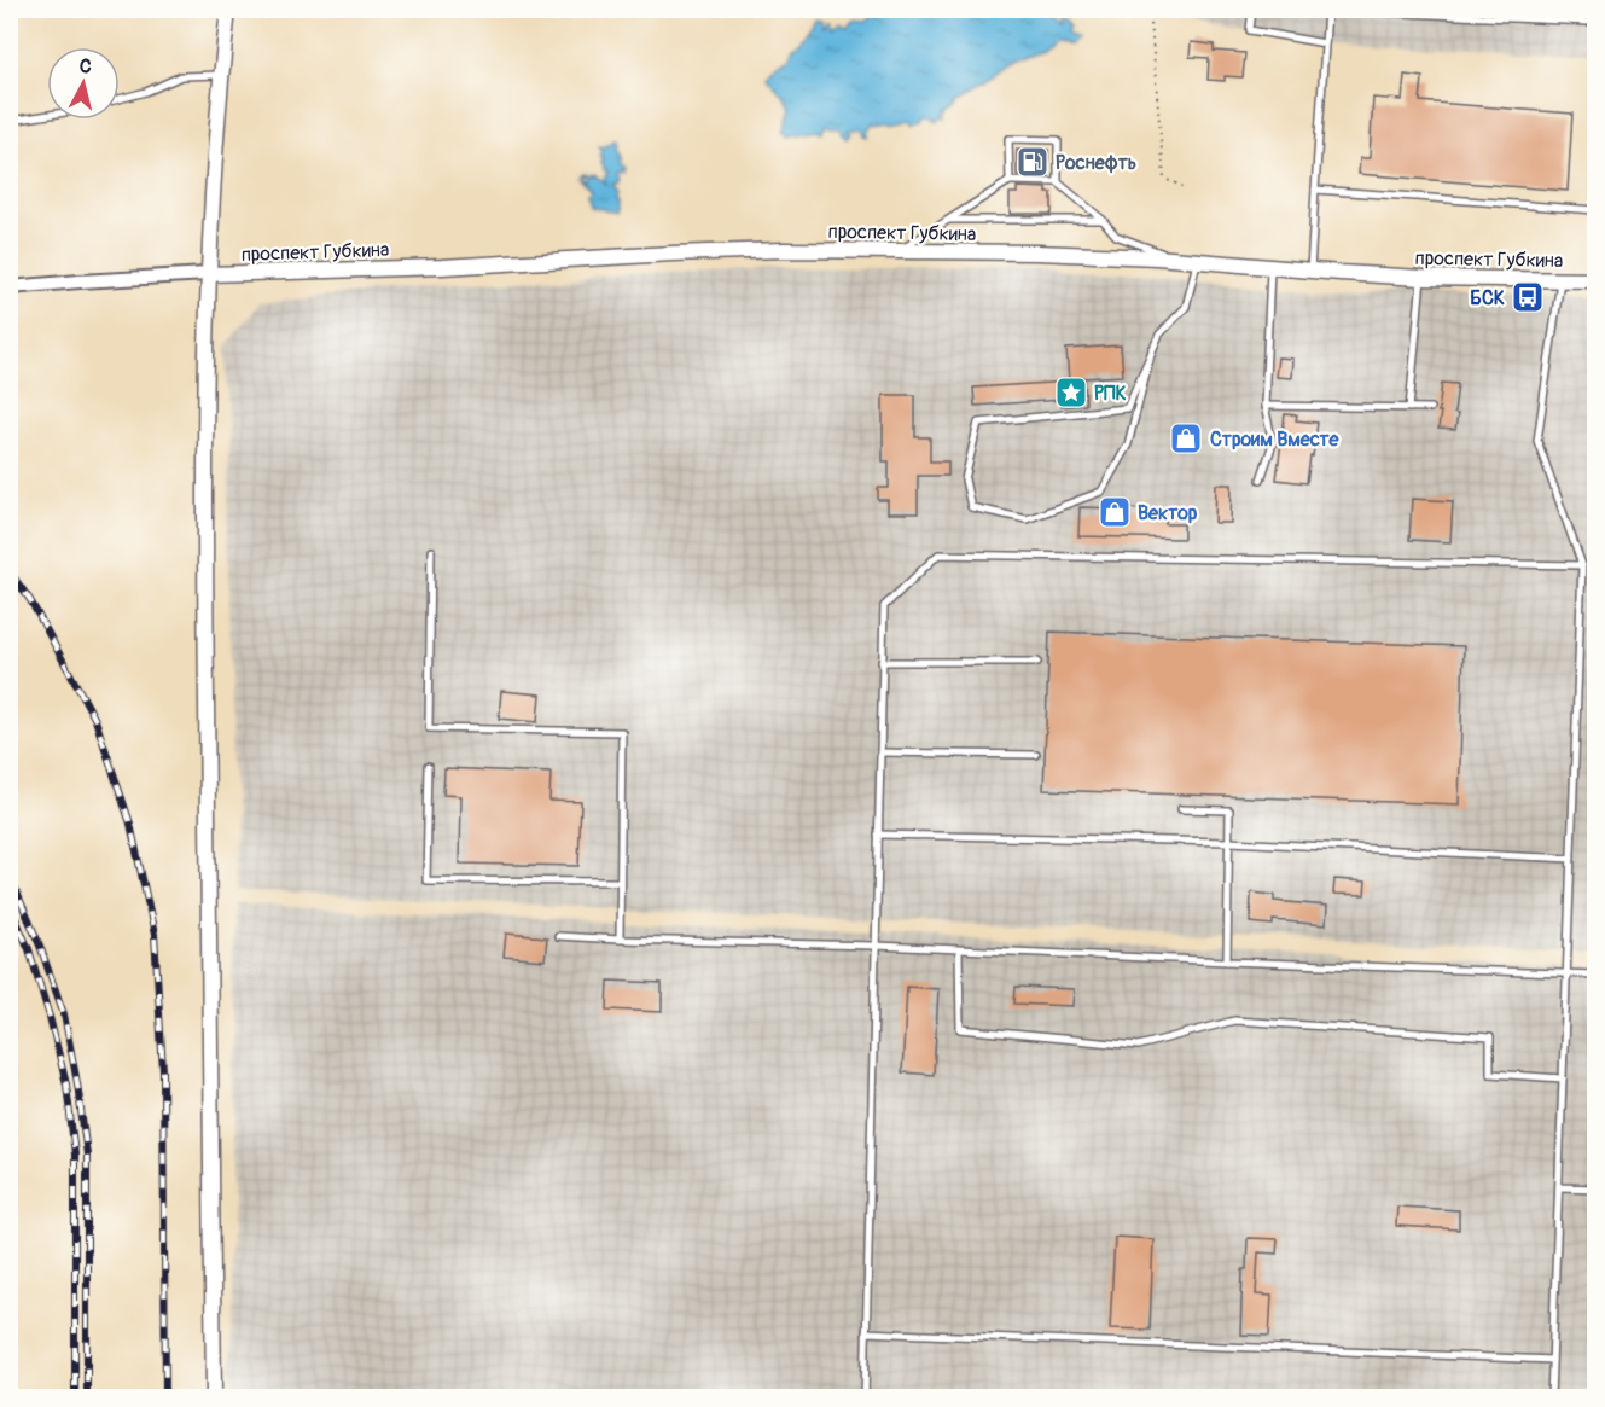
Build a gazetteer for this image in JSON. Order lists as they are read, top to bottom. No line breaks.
{"streets":{"street":["проспект Губкина"]},"places":{"fuel station":["Роснефть"],"bus stop":["БСК"],"place":["РПК"],"shop":["Строим Вместе","Вектор"]},"north":"top"}
